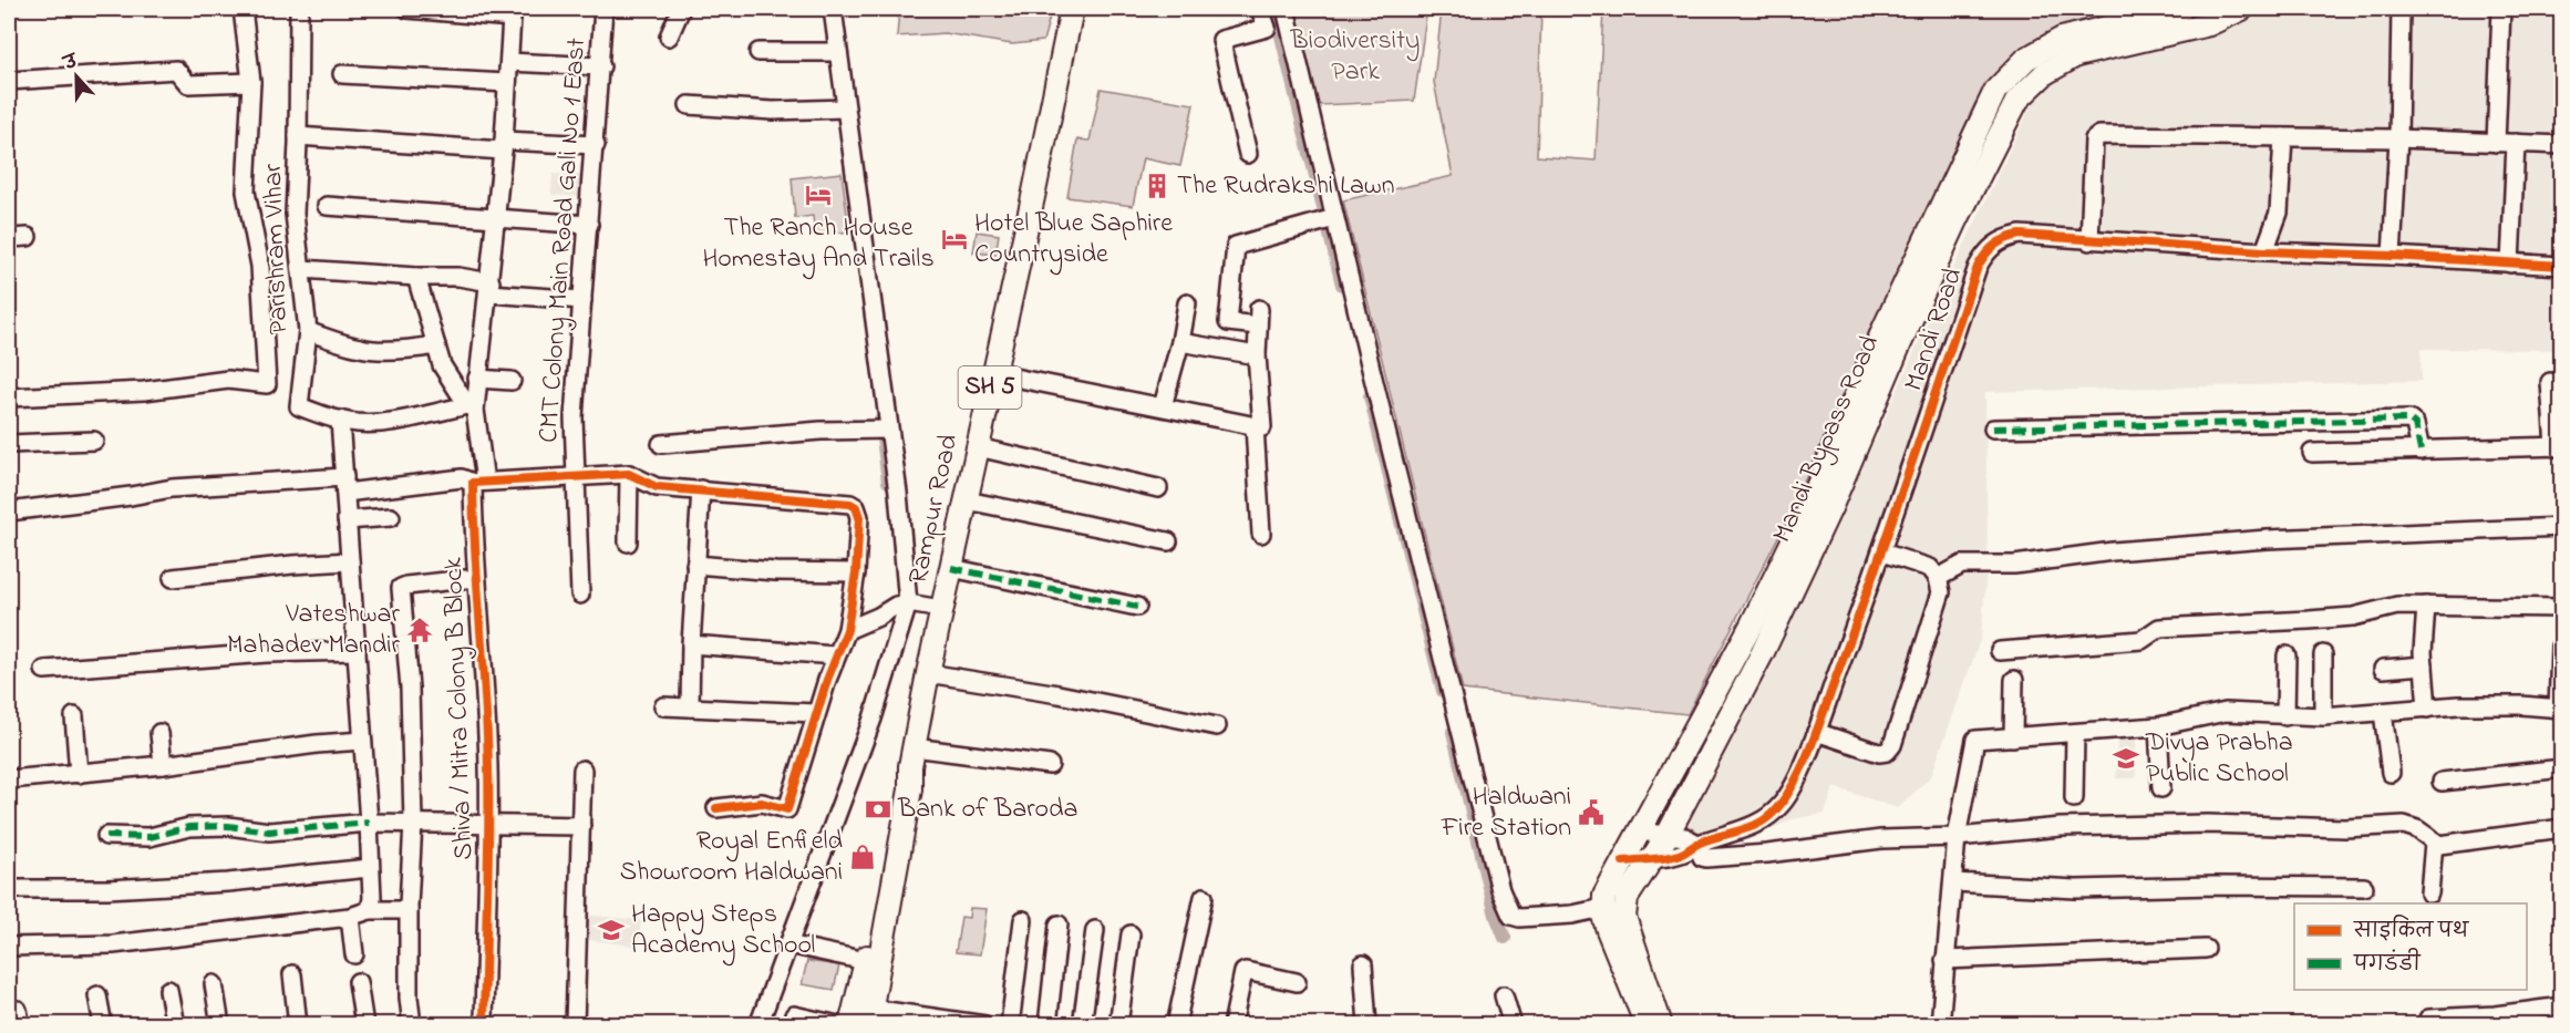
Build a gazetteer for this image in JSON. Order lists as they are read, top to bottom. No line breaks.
{"streets":{"main road":["SH 5","Mandi Bypass Road","Rampur Road"],"street":["CMT Colony Main Road Gali No 1 East","Parishram Vihar","Mandi Road","Shiva / Mitra Colony B Block"]},"crossings":[["Mandi Road","Mandi Bypass Road"]],"parks":["Biodiversity Park"],"places":{"building":["The Rudrakshi Lawn"],"hotel":["The Ranch House Homestay And Trails","Hotel Blue Saphire Countryside"],"temple":["Vateshwar Mahadev Mandir"],"school or university":["Divya Prabha Public School","Happy Steps Academy School"],"bank":["Bank of Baroda"],"public building":["Haldwani Fire Station"],"shop":["Royal Enfield Showroom Haldwani"]},"legend":["साइकिल पथ","पगडंडी"],"north":"top"}
